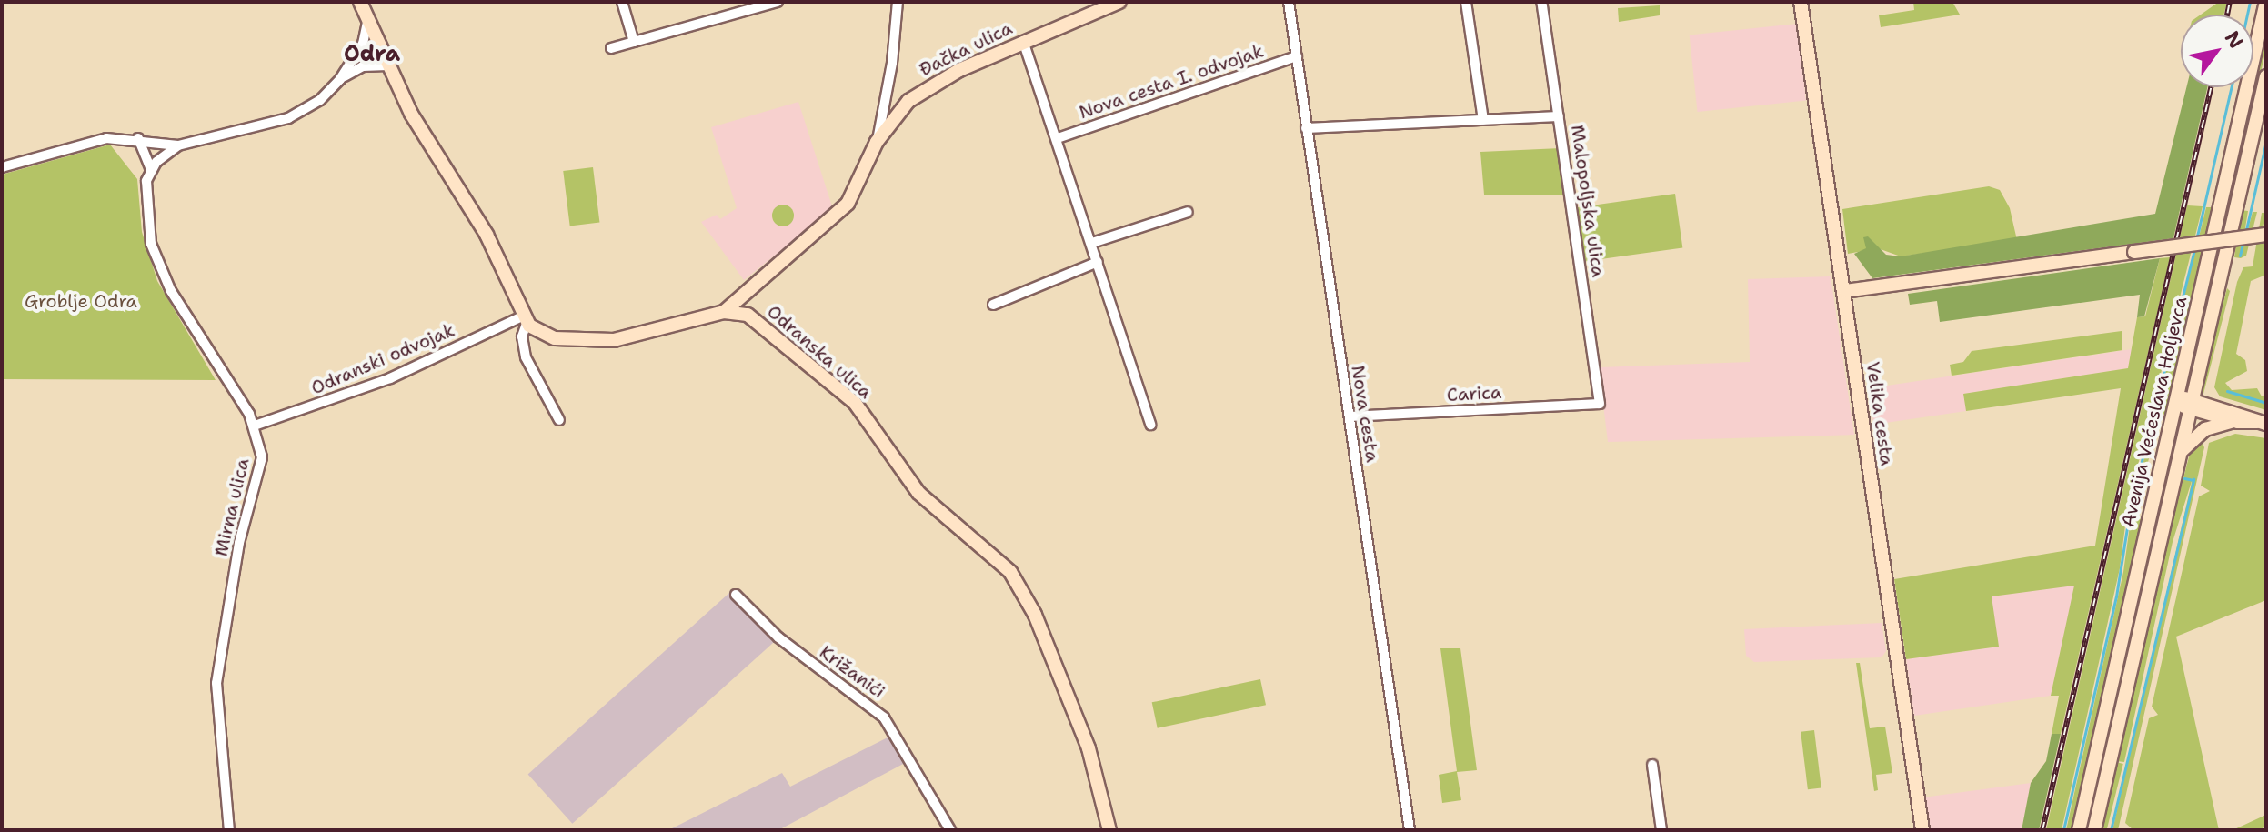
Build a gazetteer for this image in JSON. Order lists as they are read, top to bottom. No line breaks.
{"streets":{"main road":["Đačka ulica","Odranska ulica","Avenija Većeslava Holjevca","Velika cesta"],"street":["Nova cesta I. odvojak","Malopoljska ulica","Odranski odvojak","Carica","Nova cesta","Mirna ulica","Križanići"]},"crossings":[["Đačka ulica","Odranska ulica"],["Nova cesta I. odvojak","Nova cesta"],["Malopoljska ulica","Carica"],["Odranska ulica","Odranski odvojak"],["Odranski odvojak","Mirna ulica"],["Carica","Nova cesta"]],"districts":["Odra"],"parks":["Groblje Odra"],"north":"top right"}
